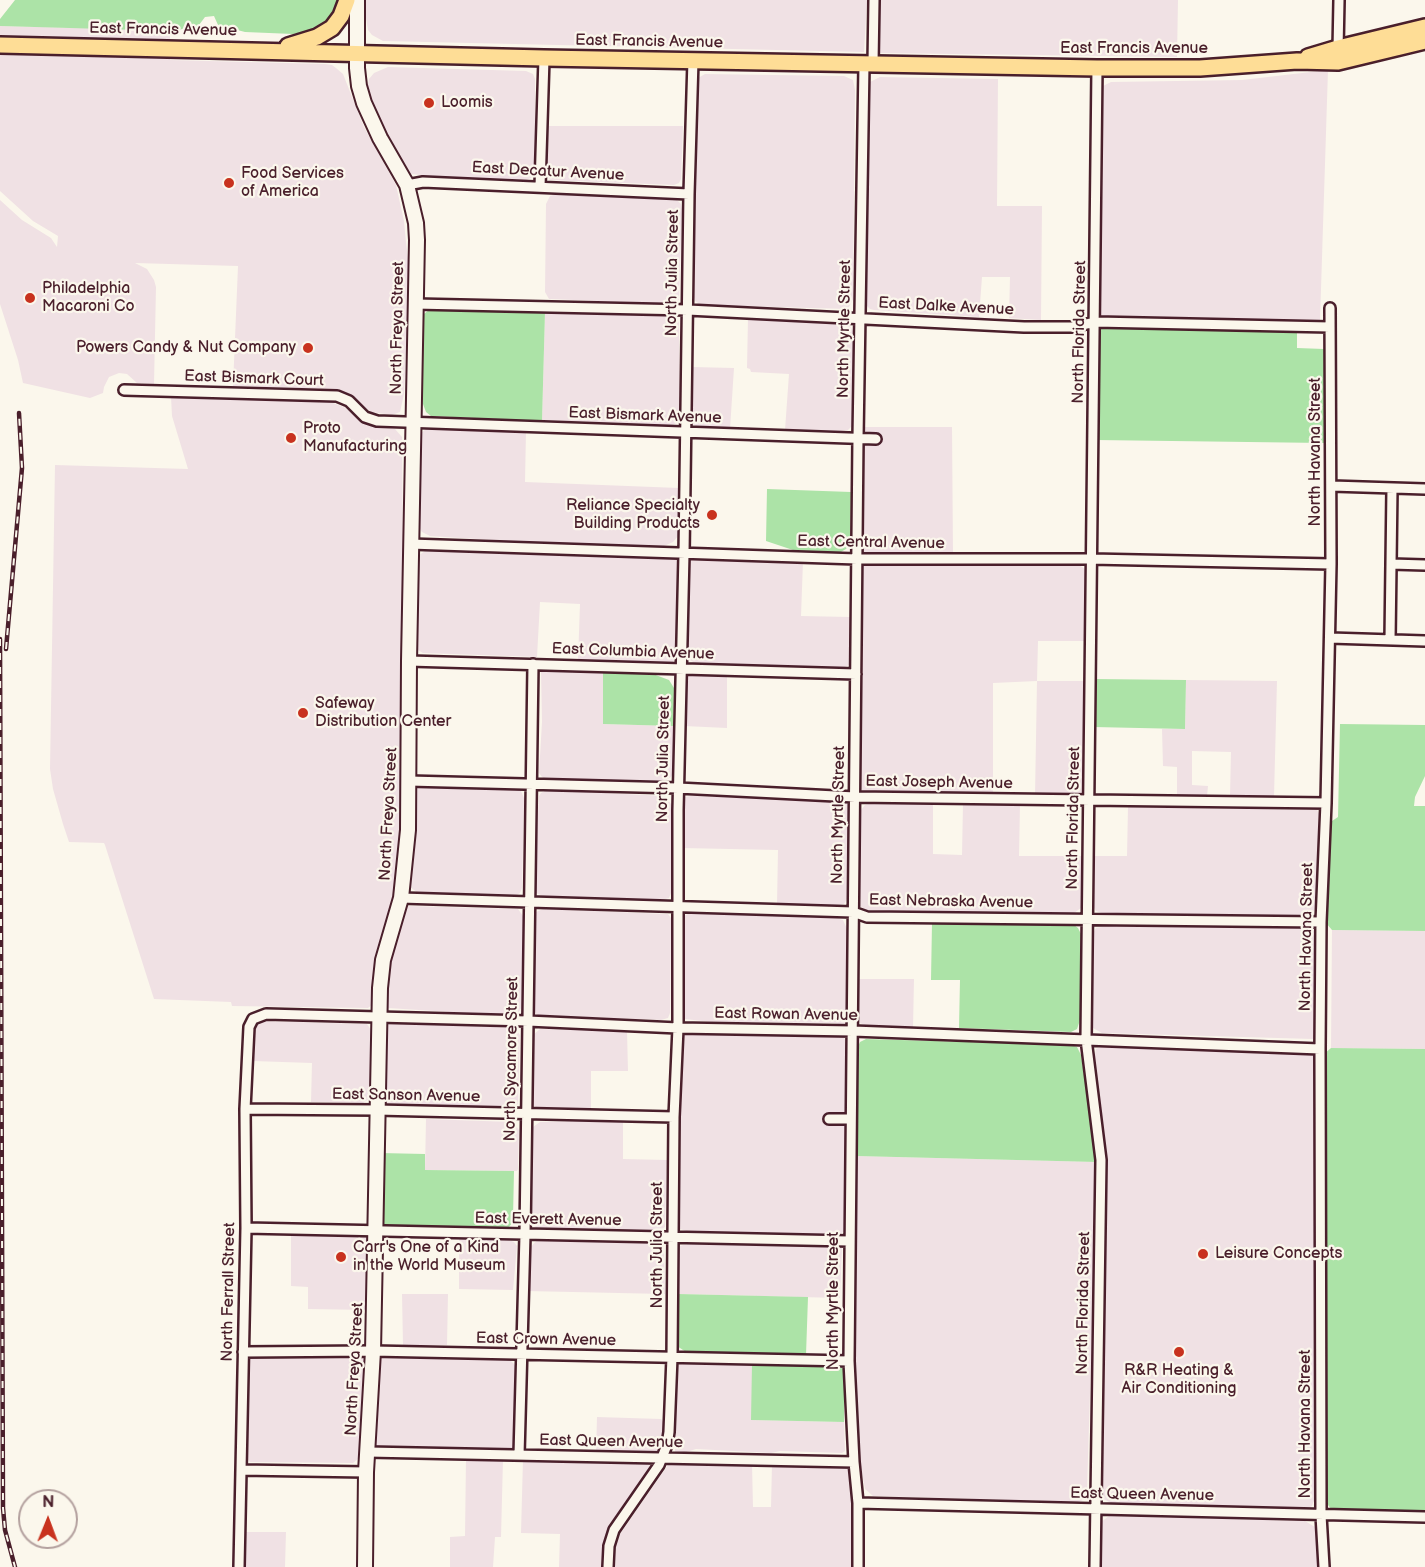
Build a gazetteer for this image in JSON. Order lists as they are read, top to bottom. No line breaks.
{"streets":{"main road":["East Francis Avenue"],"street":["East Decatur Avenue","North Julia Street","East Dalke Avenue","North Freya Street","North Myrtle Street","North Florida Street","East Bismark Court","East Bismark Avenue","North Havana Street","East Central Avenue","East Columbia Avenue","East Joseph Avenue","East Nebraska Avenue","East Rowan Avenue","North Sycamore Street","East Sanson Avenue","East Everett Avenue","North Ferrall Street","East Crown Avenue","East Queen Avenue"]},"crossings":[["East Francis Avenue","North Julia Street"],["East Francis Avenue","North Freya Street"],["East Francis Avenue","North Myrtle Street"],["East Francis Avenue","North Florida Street"],["East Decatur Avenue","North Julia Street"],["East Decatur Avenue","North Freya Street"],["North Julia Street","East Dalke Avenue"],["North Julia Street","East Bismark Avenue"],["North Julia Street","East Central Avenue"],["North Julia Street","East Columbia Avenue"],["North Julia Street","East Joseph Avenue"],["North Julia Street","East Nebraska Avenue"],["North Julia Street","East Rowan Avenue"],["North Julia Street","East Sanson Avenue"],["North Julia Street","East Everett Avenue"],["North Julia Street","East Crown Avenue"],["North Julia Street","East Queen Avenue"],["East Dalke Avenue","North Freya Street"],["East Dalke Avenue","North Myrtle Street"],["East Dalke Avenue","North Florida Street"],["East Dalke Avenue","North Havana Street"],["North Freya Street","East Bismark Court"],["North Freya Street","East Bismark Avenue"],["North Freya Street","East Central Avenue"],["North Freya Street","East Columbia Avenue"],["North Freya Street","East Joseph Avenue"],["North Freya Street","East Nebraska Avenue"],["North Freya Street","East Rowan Avenue"],["North Freya Street","East Sanson Avenue"],["North Freya Street","East Everett Avenue"],["North Freya Street","East Crown Avenue"],["North Freya Street","East Queen Avenue"],["North Myrtle Street","East Bismark Avenue"],["North Myrtle Street","East Central Avenue"],["North Myrtle Street","East Columbia Avenue"],["North Myrtle Street","East Joseph Avenue"],["North Myrtle Street","East Nebraska Avenue"],["North Myrtle Street","East Rowan Avenue"],["North Myrtle Street","East Everett Avenue"],["North Myrtle Street","East Crown Avenue"],["North Myrtle Street","East Queen Avenue"],["North Florida Street","East Central Avenue"],["North Florida Street","East Joseph Avenue"],["North Florida Street","East Nebraska Avenue"],["North Florida Street","East Rowan Avenue"],["North Florida Street","East Queen Avenue"],["East Bismark Court","East Bismark Avenue"],["North Havana Street","East Central Avenue"],["North Havana Street","East Joseph Avenue"],["North Havana Street","East Nebraska Avenue"],["North Havana Street","East Rowan Avenue"],["North Havana Street","East Queen Avenue"],["East Columbia Avenue","North Sycamore Street"],["East Joseph Avenue","North Sycamore Street"],["East Nebraska Avenue","North Sycamore Street"],["East Rowan Avenue","North Sycamore Street"],["East Rowan Avenue","North Ferrall Street"],["North Sycamore Street","East Sanson Avenue"],["North Sycamore Street","East Everett Avenue"],["North Sycamore Street","East Crown Avenue"],["North Sycamore Street","East Queen Avenue"],["East Sanson Avenue","North Ferrall Street"],["East Everett Avenue","North Ferrall Street"],["North Ferrall Street","East Crown Avenue"]],"places":["Loomis","Food Services of America","Philadelphia Macaroni Co","Powers Candy & Nut Company","Proto Manufacturing","Reliance Specialty Building Products","Safeway Distribution Center","Leisure Concepts","Carr's One of a Kind in the World Museum","R&R Heating & Air Conditioning"],"north":"top"}
